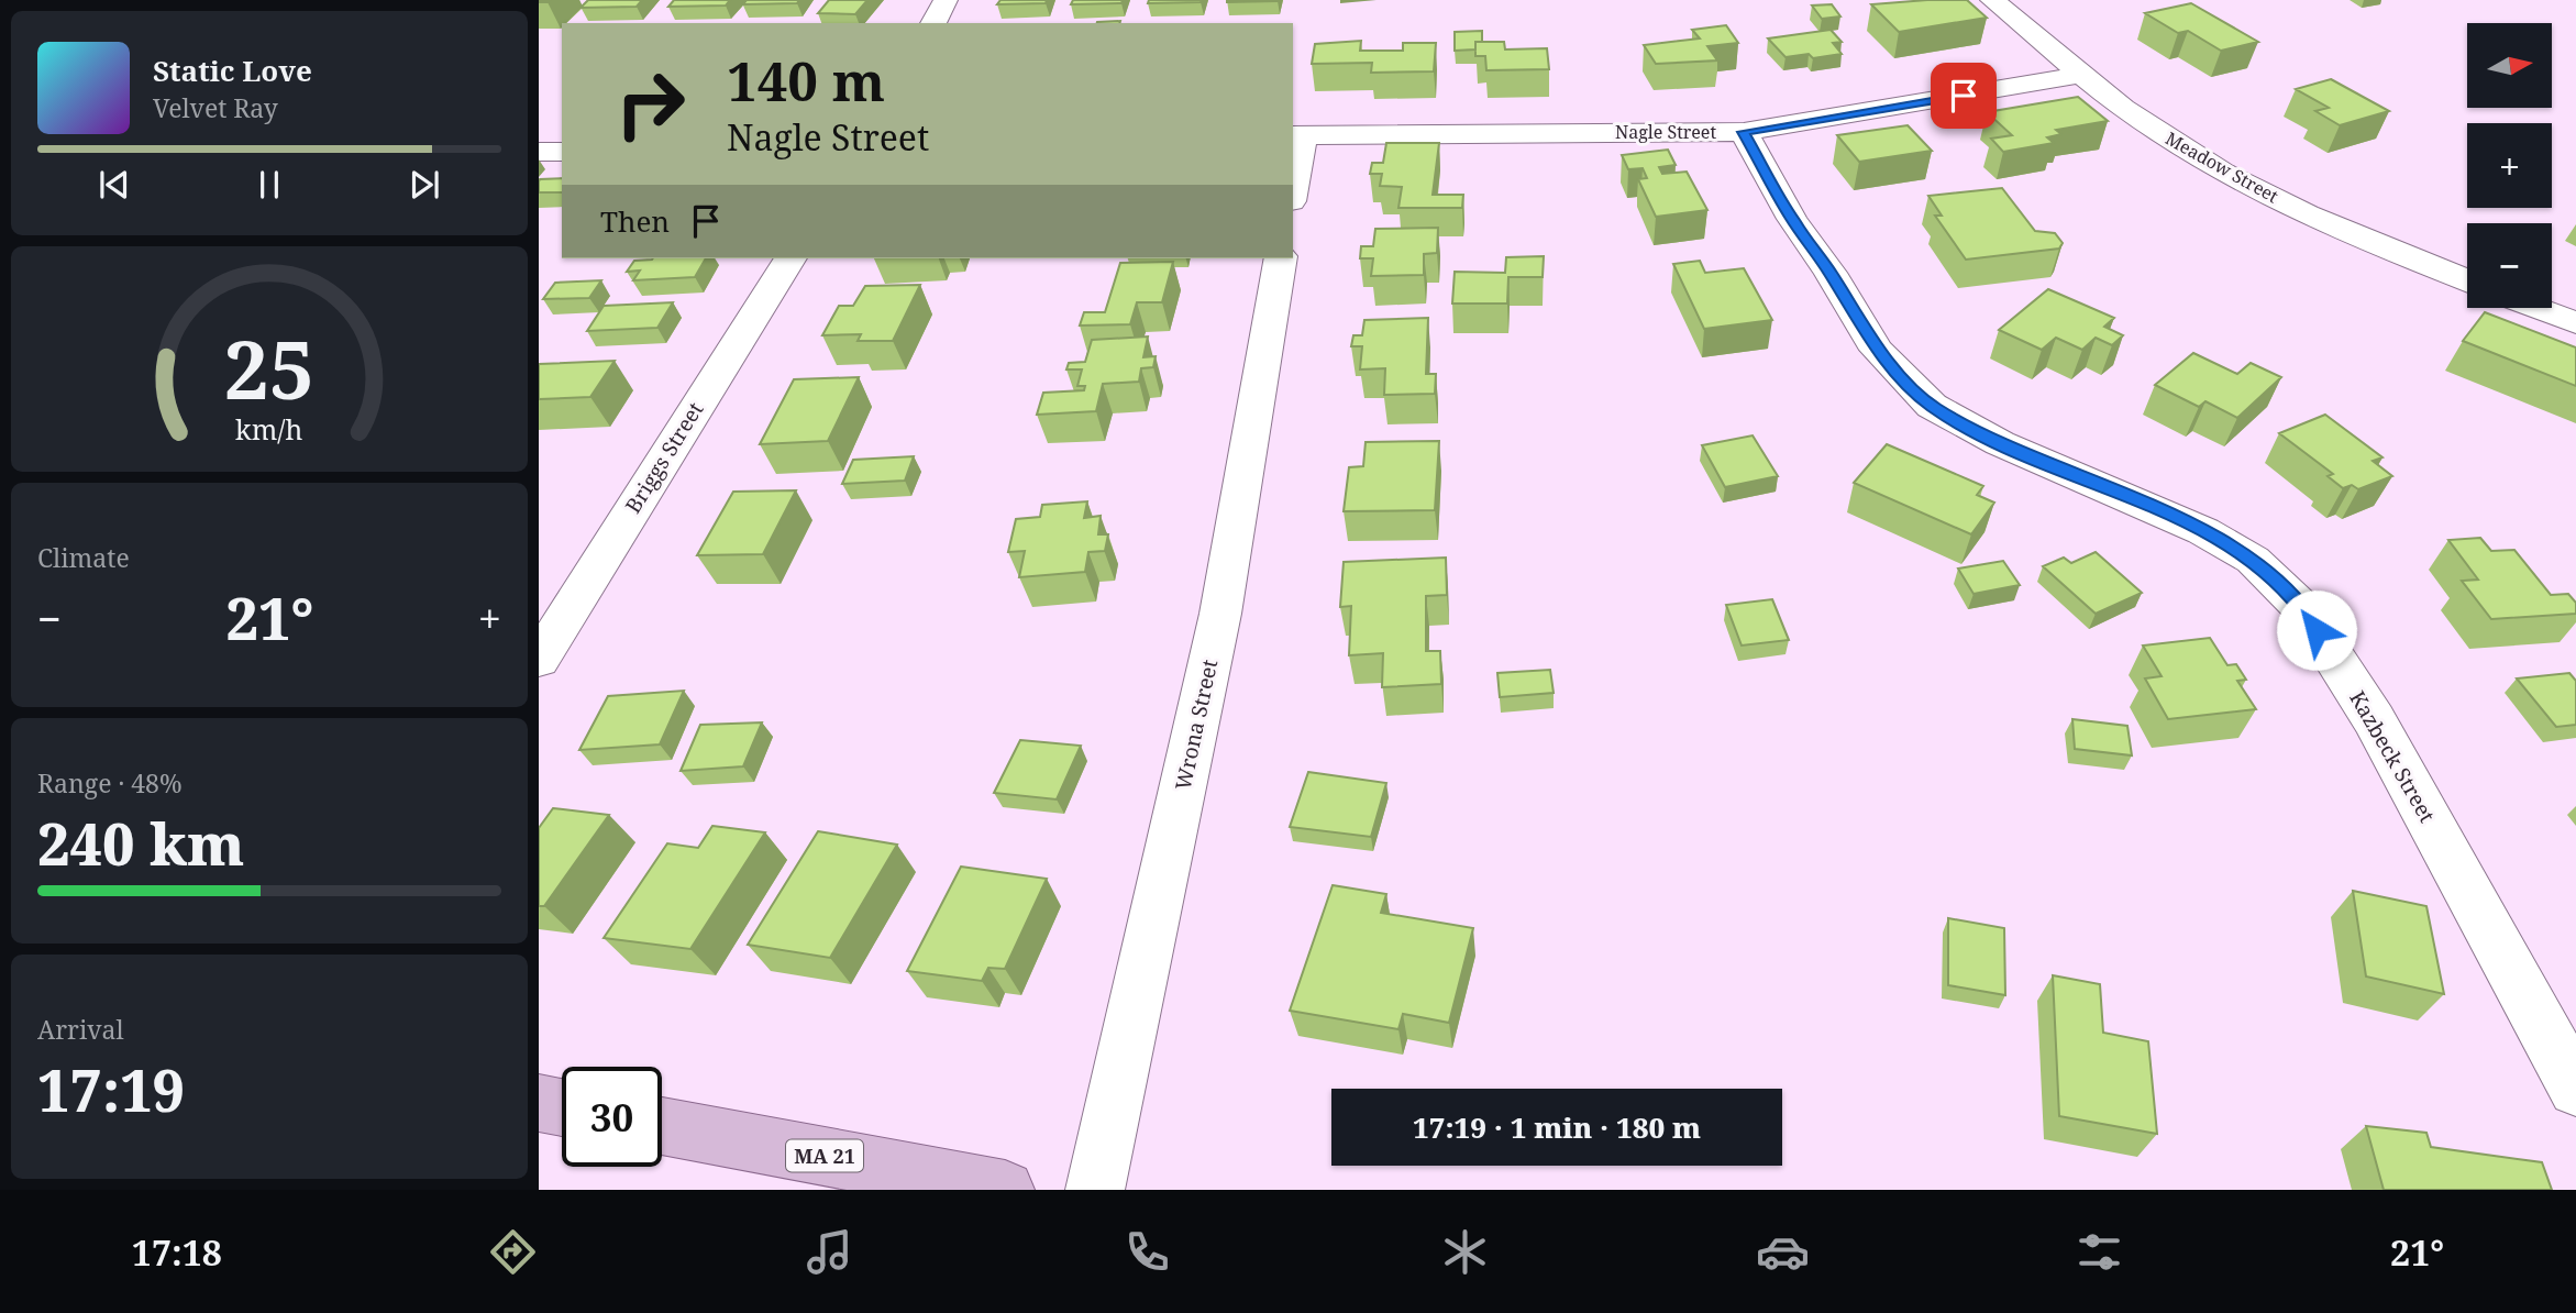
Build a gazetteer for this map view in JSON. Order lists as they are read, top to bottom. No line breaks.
{"streets":{"main road":["MA 21"],"street":["Nagle Street","Meadow Street","Briggs Street","Wrona Street","Kazbeck Street"]},"crossings":[["Nagle Street","Meadow Street"],["Nagle Street","Kazbeck Street"]],"north":"right","page":{"map_buttons":["+","−"],"turn":["140 m","Nagle Street"],"song":["Static Love","Velvet Ray"],"then":"Then","tile":["Climate",["Range · 48%","240 km"],["Arrival","17:19"]],"heat":["−","21°","+"],"limit":"30","trip":"17:19 · 1 min · 180 m","tabs":["17:18","21°"],"gauge":["25","km/h"]}}
